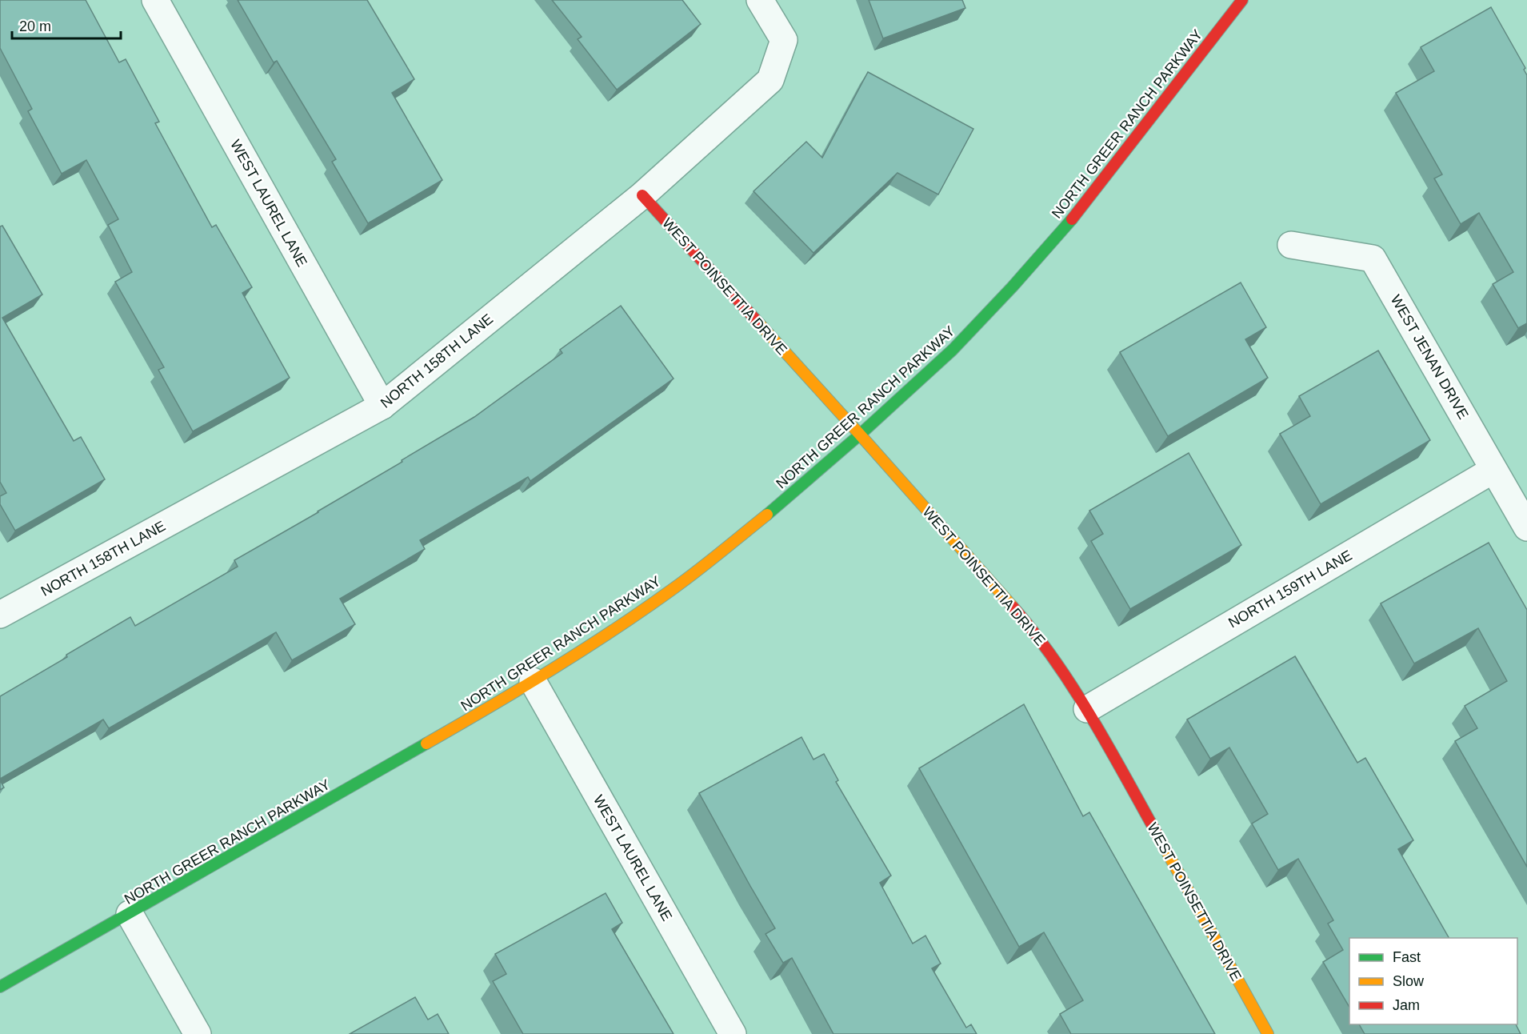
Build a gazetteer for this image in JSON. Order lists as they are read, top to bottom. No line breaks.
{"streets":{"street":["NORTH GREER RANCH PARKWAY","WEST LAUREL LANE","WEST POINSETTIA DRIVE","WEST JENAN DRIVE","NORTH 158TH LANE","NORTH 159TH LANE"]},"crossings":[["NORTH GREER RANCH PARKWAY","WEST LAUREL LANE"],["NORTH GREER RANCH PARKWAY","WEST POINSETTIA DRIVE"],["WEST LAUREL LANE","NORTH 158TH LANE"],["WEST POINSETTIA DRIVE","NORTH 158TH LANE"],["WEST POINSETTIA DRIVE","NORTH 159TH LANE"],["WEST JENAN DRIVE","NORTH 159TH LANE"]],"legend":["Fast","Slow","Jam"],"scale_bar":"20 m"}
